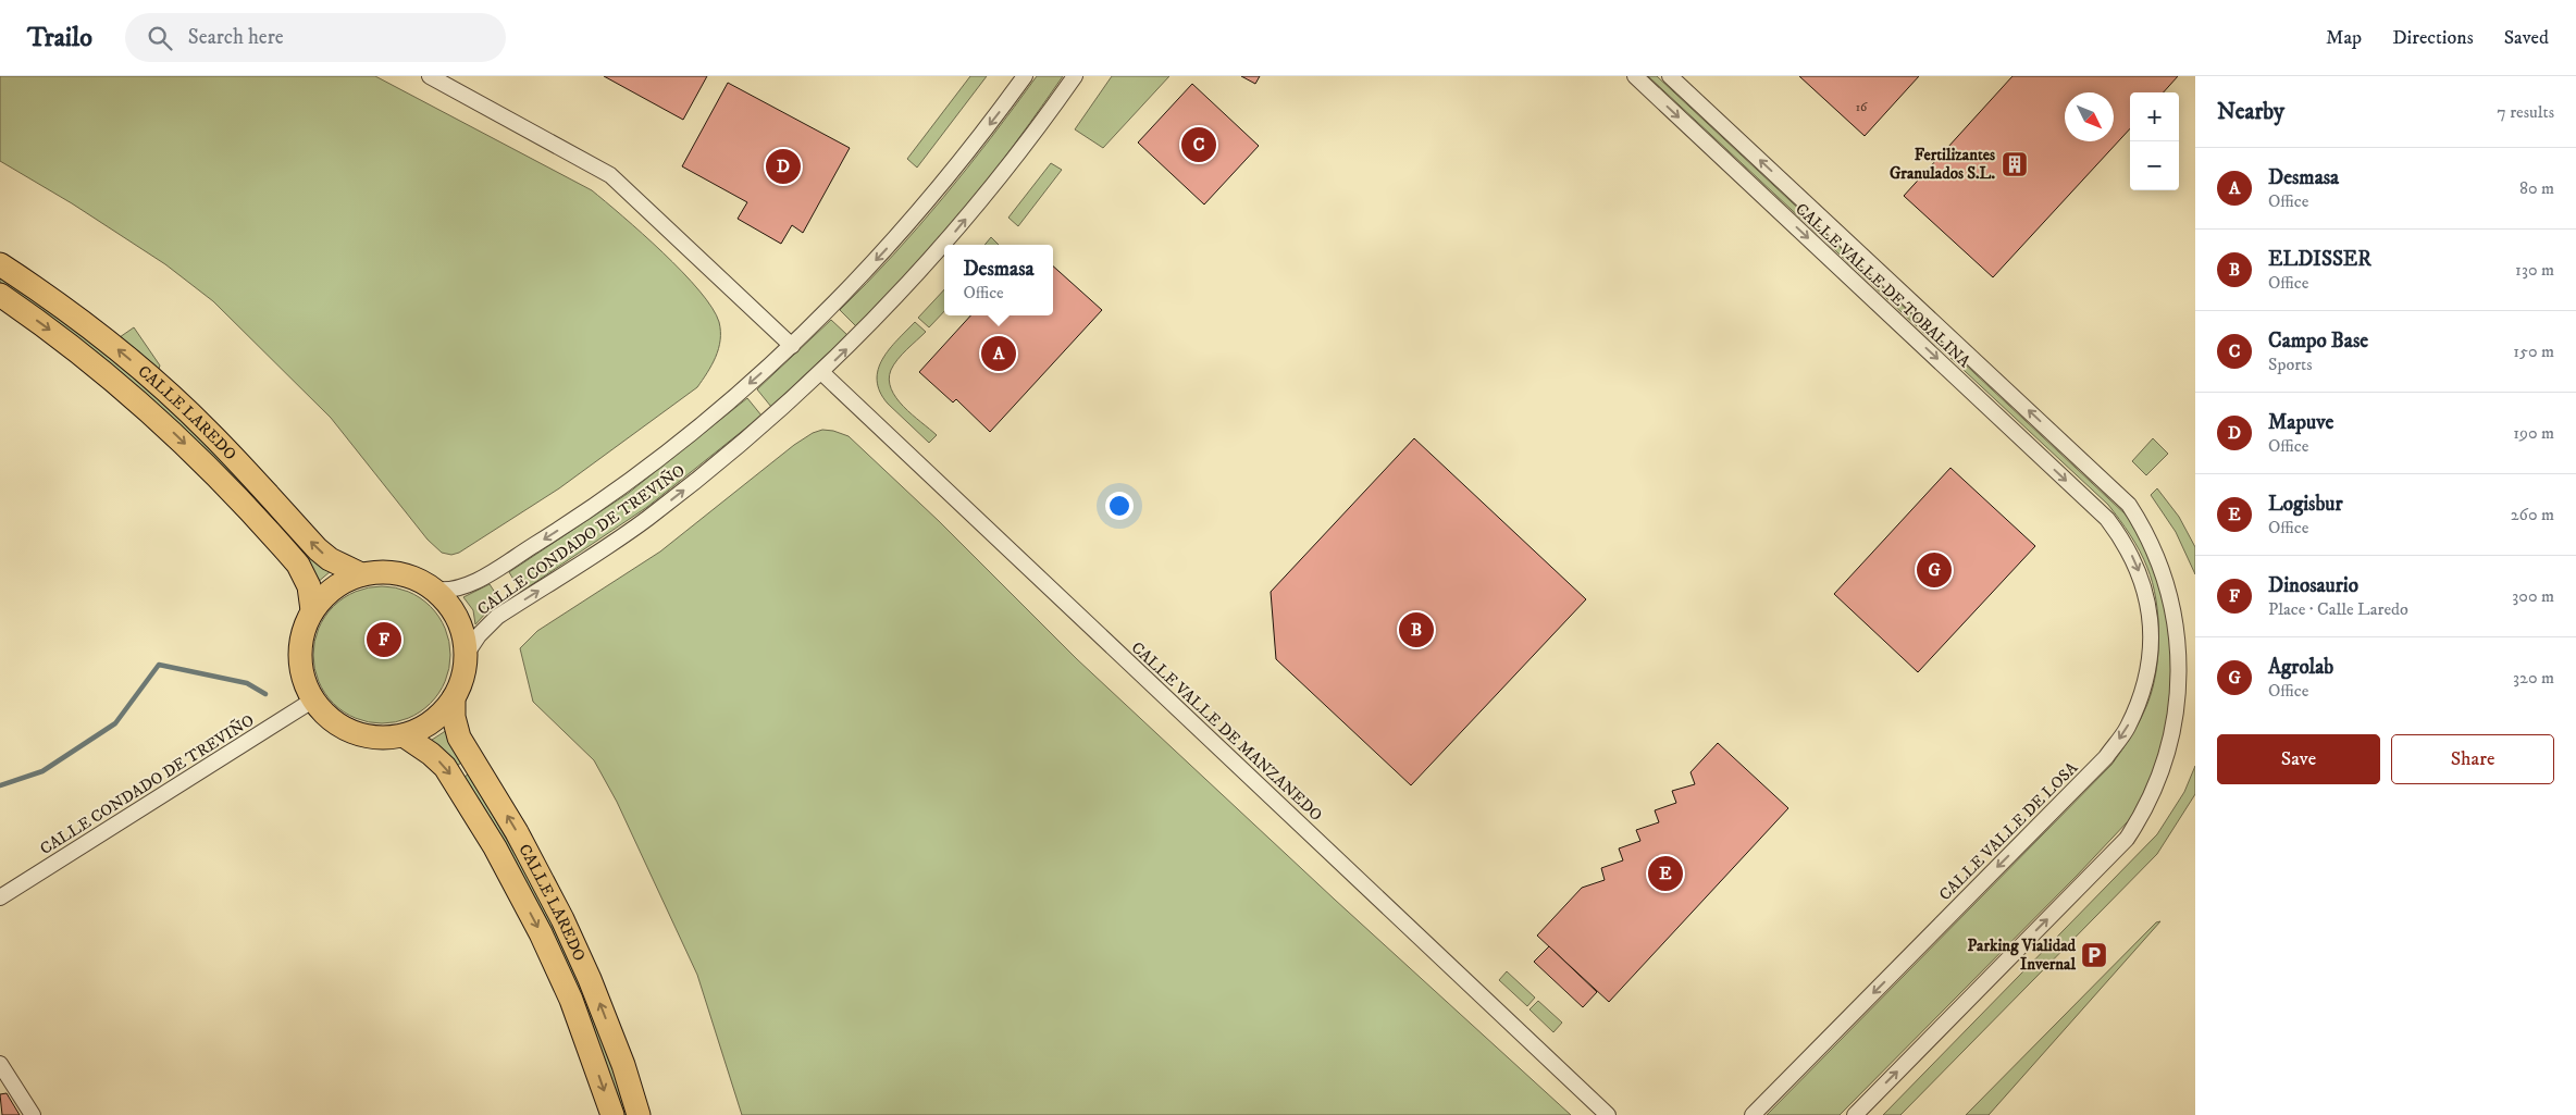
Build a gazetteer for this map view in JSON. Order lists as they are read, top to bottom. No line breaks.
{"streets":{"main road":["CALLE LAREDO"],"street":["CALLE VALLE DE TOBALINA","CALLE CONDADO DE TREVIÑO","CALLE VALLE DE MANZANEDO","CALLE VALLE DE LOSA"]},"crossings":[["CALLE VALLE DE TOBALINA","CALLE VALLE DE LOSA"],["CALLE LAREDO","CALLE CONDADO DE TREVIÑO"],["CALLE CONDADO DE TREVIÑO","CALLE VALLE DE MANZANEDO"]],"one_way":["CALLE VALLE DE LOSA"],"places":{"building":["Fertilizantes Granulados S.L."],"parking":["Parking Vialidad Invernal"]},"house_numbers":["16"],"north":"bottom right","page":{"header":"Trailo","search":"Search here","nav":["Map","Directions","Saved"],"heading":["Nearby","7 results"],"map_buttons":["+","−"],"pins":["C","D","A","G","B","F","E"],"list":[{"mark":"A","name":"Desmasa","note":"Office","value":"80 m"},{"mark":"B","name":"ELDISSER","note":"Office","value":"130 m"},{"mark":"C","name":"Campo Base","note":"Sports","value":"150 m"},{"mark":"D","name":"Mapuve","note":"Office","value":"190 m"},{"mark":"E","name":"Logisbur","note":"Office","value":"260 m"},{"mark":"F","name":"Dinosaurio","note":"Place · Calle Laredo","value":"300 m"},{"mark":"G","name":"Agrolab","note":"Office","value":"320 m"}],"popup":["Desmasa","Office"],"buttons":["Save","Share"]}}
